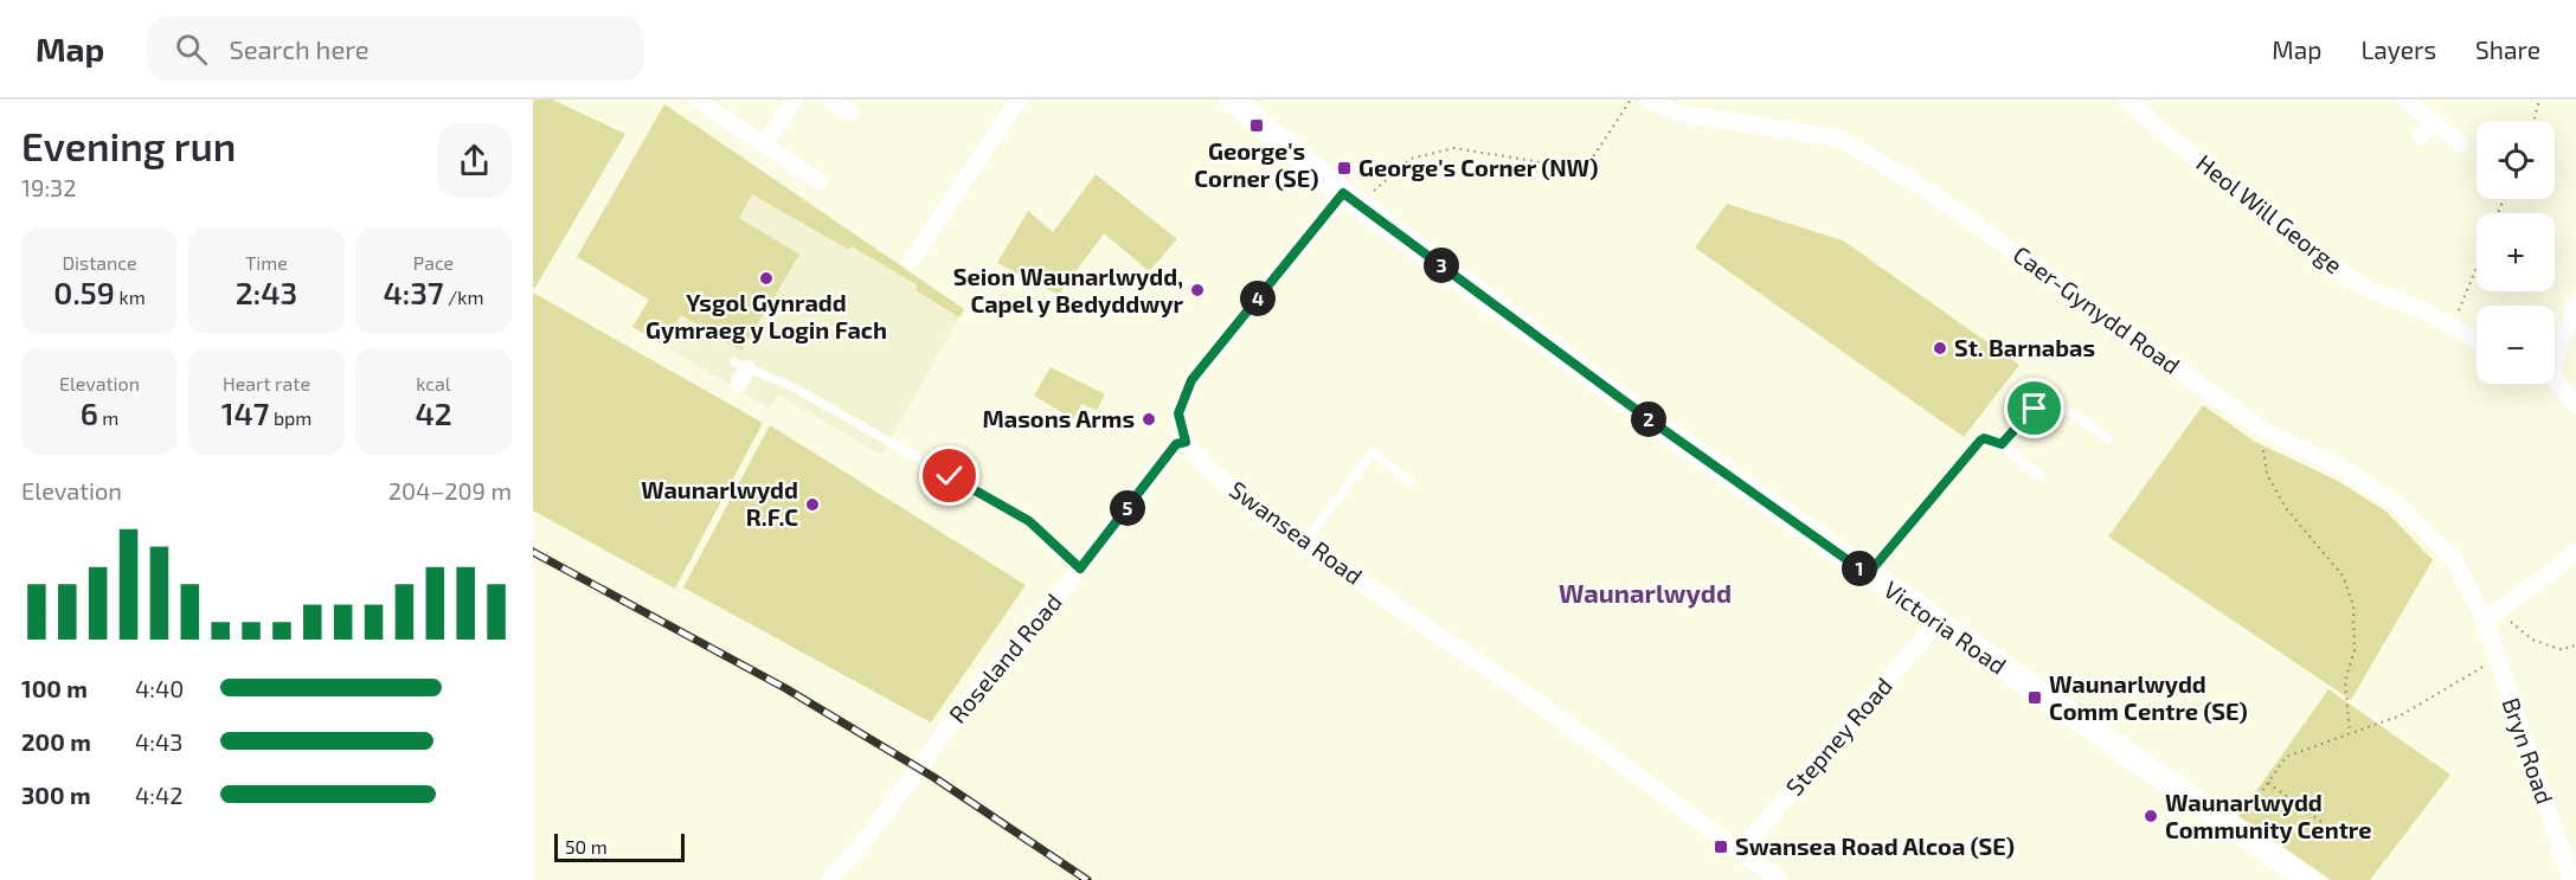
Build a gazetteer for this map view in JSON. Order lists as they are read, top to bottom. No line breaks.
{"streets":{"main road":["Victoria Road"],"street":["Heol Will George","Caer-Gynydd Road","Swansea Road","Roseland Road","Stepney Road","Bryn Road"]},"crossings":[["Caer-Gynydd Road","Bryn Road"],["Swansea Road","Roseland Road"],["Swansea Road","Stepney Road"],["Victoria Road","Stepney Road"]],"districts":["Waunarlwydd"],"places":{"transit":["George's Corner (SE)","George's Corner (NW)","Waunarlwydd Comm Centre (SE)","Swansea Road Alcoa (SE)"],"other":["Ysgol Gynradd Gymraeg y Login Fach","Seion Waunarlwydd, Capel y Bedyddwyr","St. Barnabas","Masons Arms","Waunarlwydd R.F.C","Waunarlwydd Community Centre"]},"scale_bar":"50 m","page":{"header":"Map","search":"Search here","nav":["Map","Layers","Share"],"heading":["Evening run","19:32"],"map_buttons":["+","−"],"stats":[["Distance","0.59 km"],["Time","2:43"],["Pace","4:37 /km"],["Elevation","6 m"],["Heart rate","147 bpm"],["kcal","42"]],"pins":["3","4","2","5","1"],"chart":["Elevation","204–209 m"],"list":[{"name":"100 m","note":"4:40"},{"name":"200 m","note":"4:43"},{"name":"300 m","note":"4:42"}],"scale":"50 m"}}
